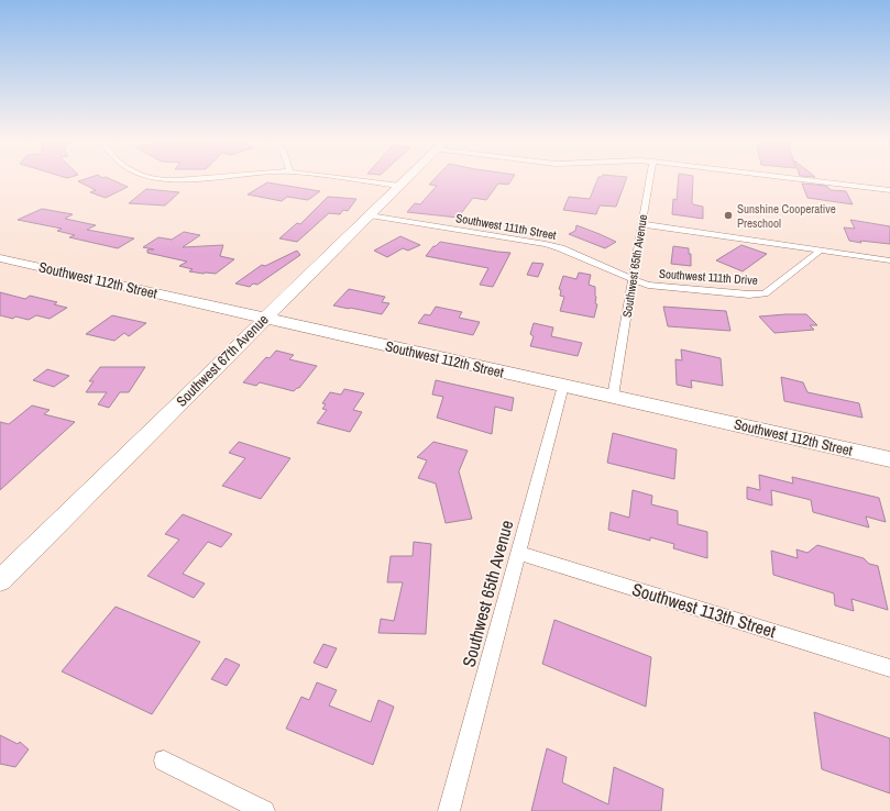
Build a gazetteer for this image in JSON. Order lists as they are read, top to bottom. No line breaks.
{"streets":{"main road":["Southwest 112th Street","Southwest 67th Avenue"],"street":["Southwest 111th Street","Southwest 65th Avenue","Southwest 111th Drive","Southwest 113th Street"]},"crossings":[["Southwest 111th Street","Southwest 65th Avenue"],["Southwest 111th Street","Southwest 111th Drive"],["Southwest 111th Street","Southwest 67th Avenue"],["Southwest 65th Avenue","Southwest 111th Drive"],["Southwest 65th Avenue","Southwest 112th Street"],["Southwest 65th Avenue","Southwest 113th Street"],["Southwest 112th Street","Southwest 67th Avenue"]],"places":["Sunshine Cooperative Preschool"]}
